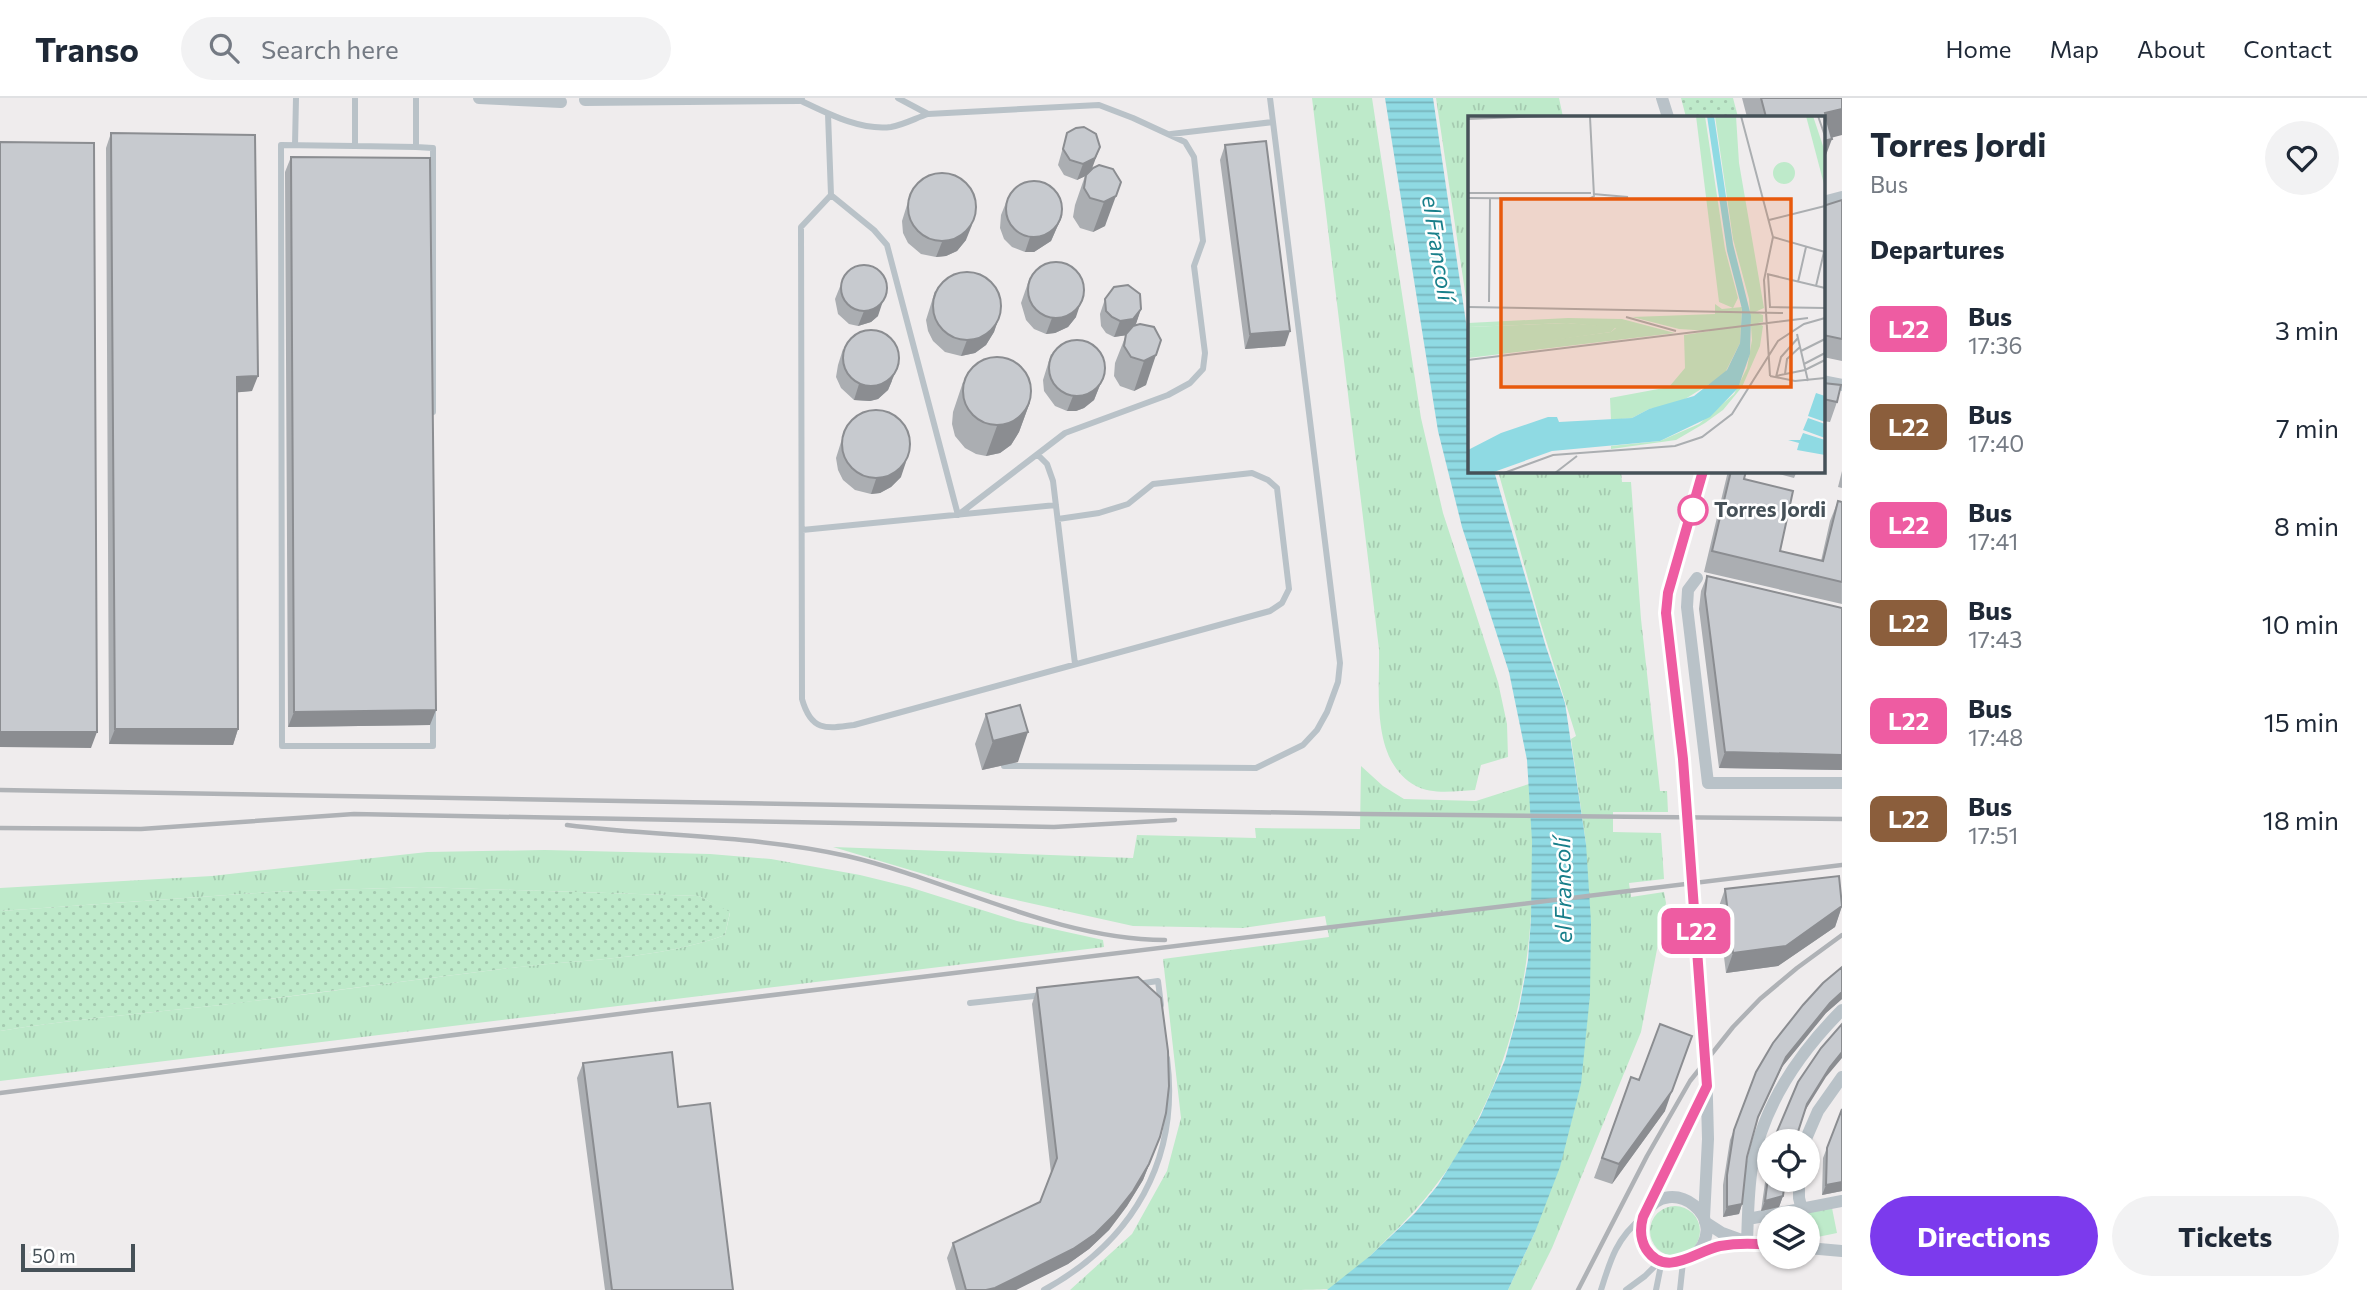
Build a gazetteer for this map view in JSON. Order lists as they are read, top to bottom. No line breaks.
{"water":["el Francolí"],"places":["Torres Jordi"],"lines":["bus line L22"],"scale_bar":"50 m","page":{"header":"Transo","search":"Search here","nav":["Home","Map","About","Contact"],"on_map":"L22","heading":[["Torres Jordi","Bus"],"Departures"],"list":[{"mark":"L22","name":"Bus","note":"17:36","value":"3 min"},{"mark":"L22","name":"Bus","note":"17:40","value":"7 min"},{"mark":"L22","name":"Bus","note":"17:41","value":"8 min"},{"mark":"L22","name":"Bus","note":"17:43","value":"10 min"},{"mark":"L22","name":"Bus","note":"17:48","value":"15 min"},{"mark":"L22","name":"Bus","note":"17:51","value":"18 min"}],"buttons":["Directions","Tickets"],"scale":"50 m"}}
